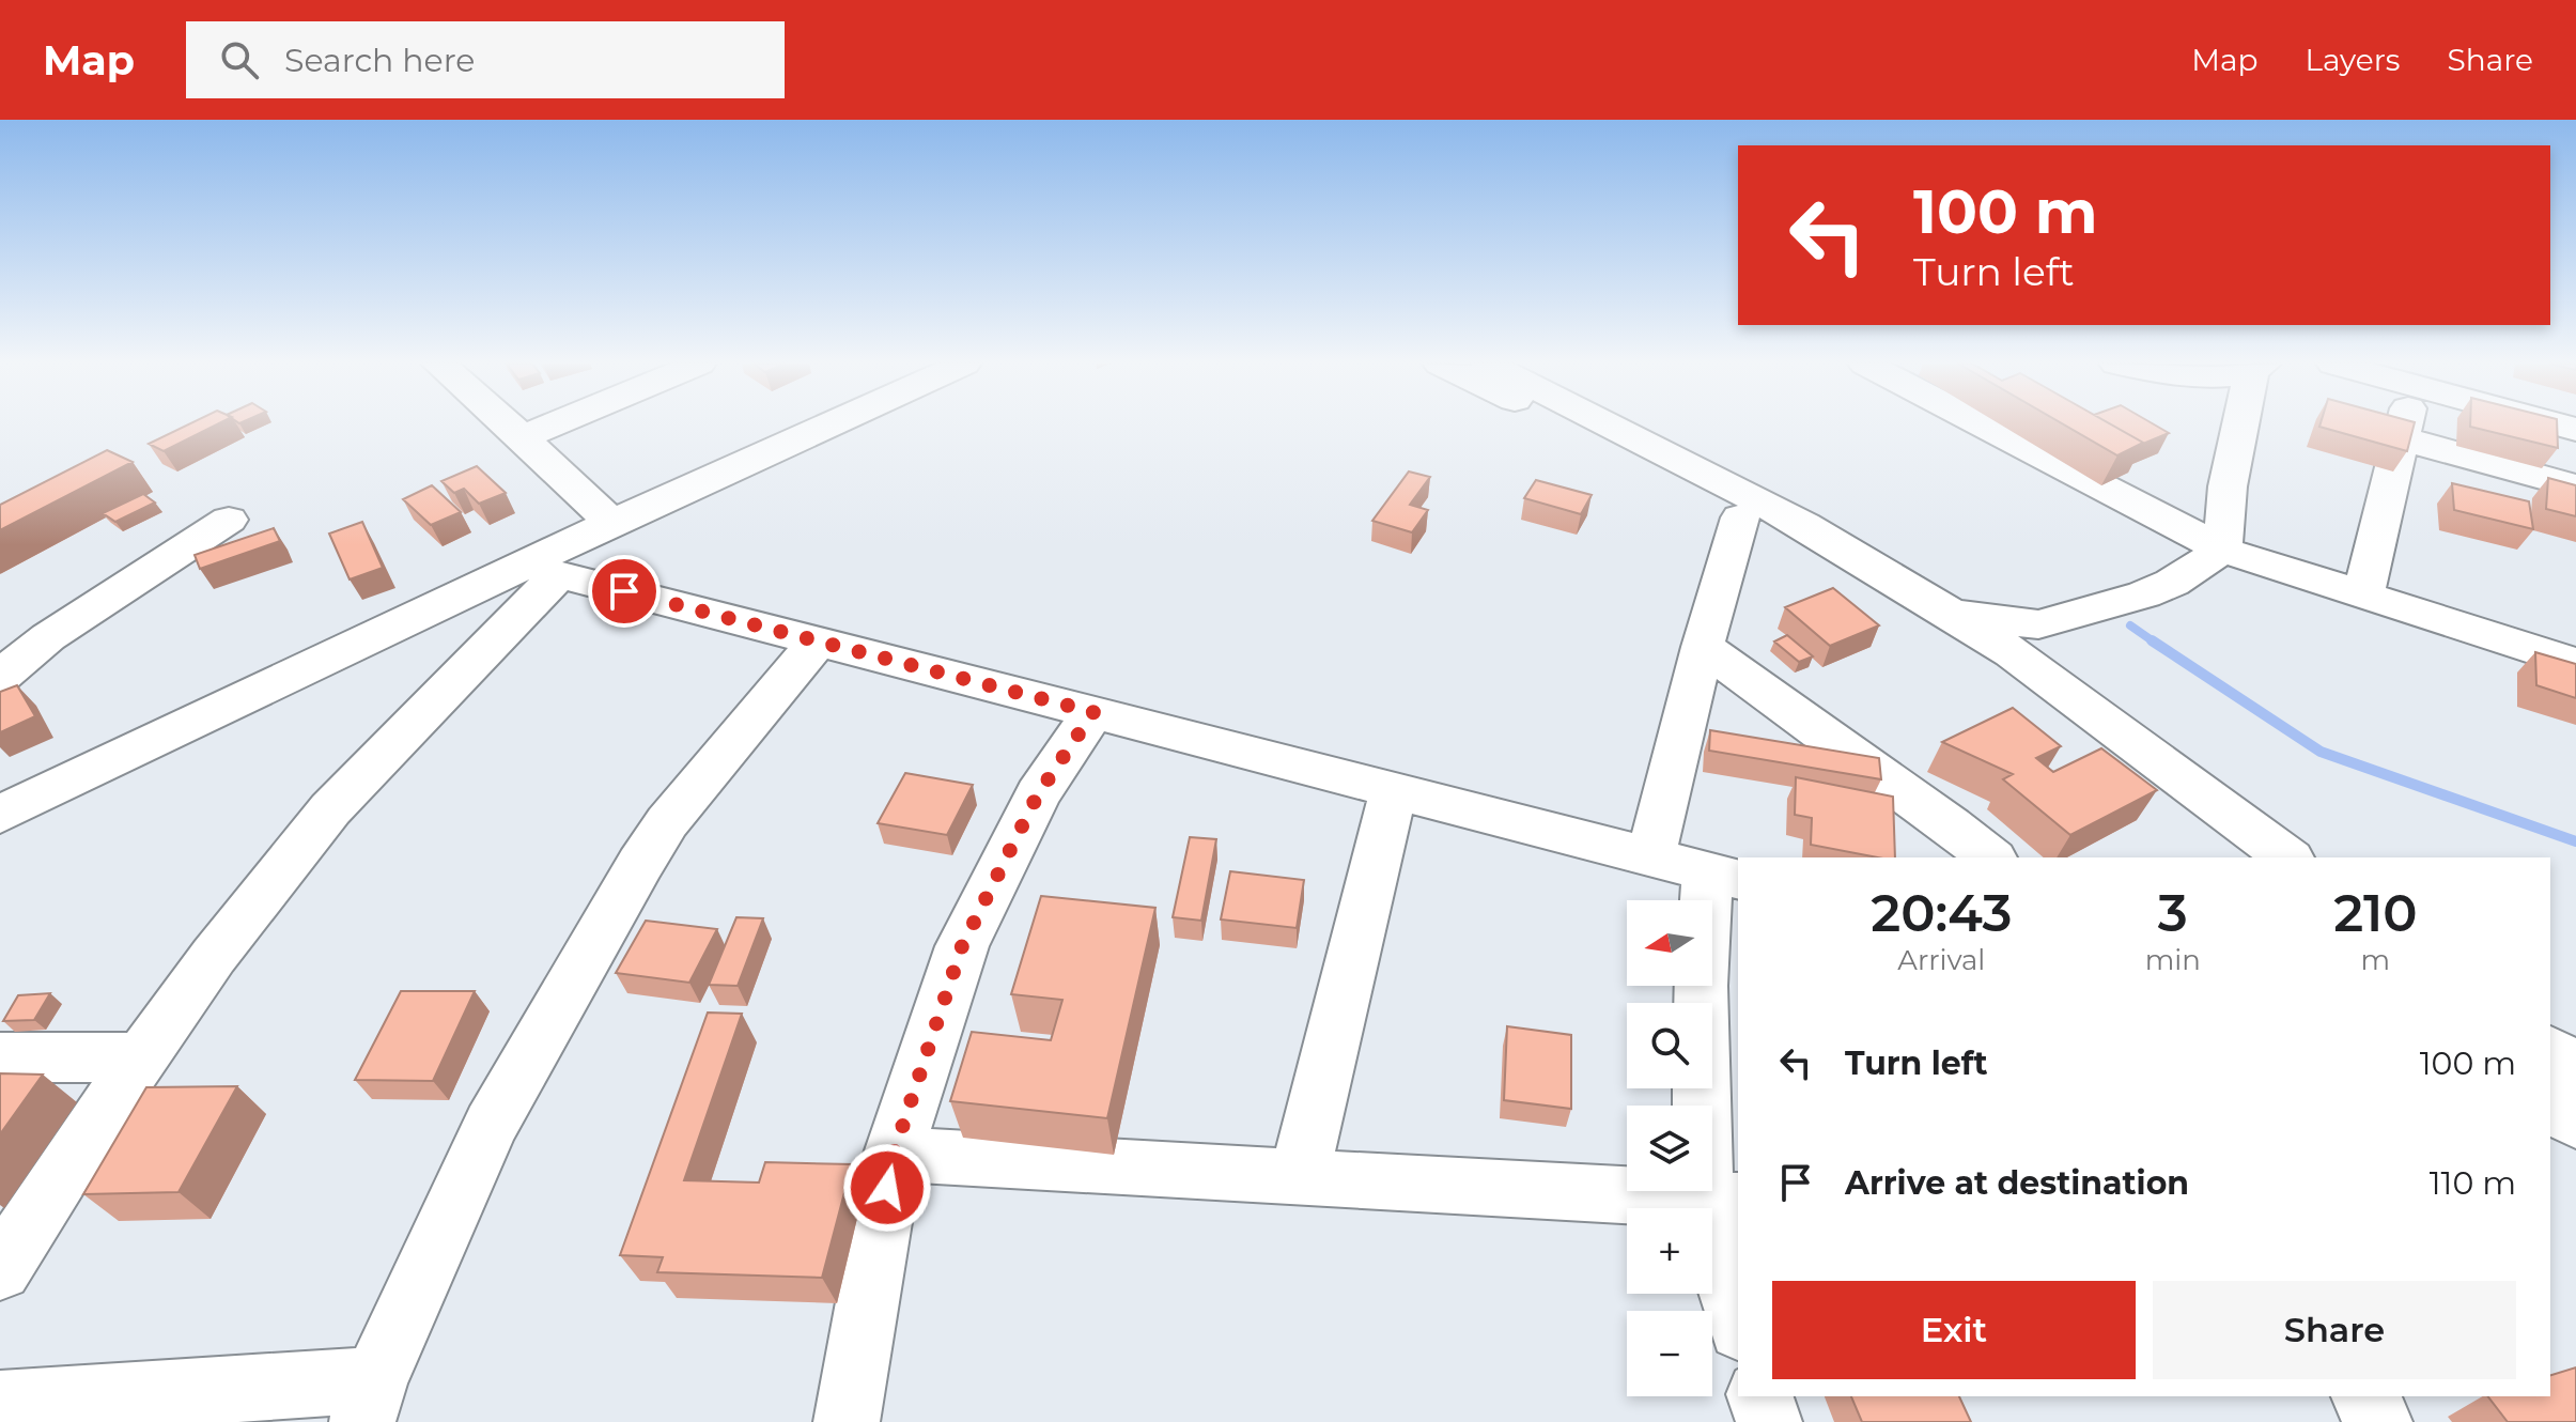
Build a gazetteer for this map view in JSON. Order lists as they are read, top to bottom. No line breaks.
{"north":"left","page":{"header":"Map","search":"Search here","nav":["Map","Layers","Share"],"turn":["100 m","Turn left"],"eta":["20:43","Arrival","3","min","210","m"],"map_buttons":["+","−"],"list":[{"name":"Turn left","value":"100 m"},{"name":"Arrive at destination","value":"110 m"}],"buttons":["Exit","Share"]}}
